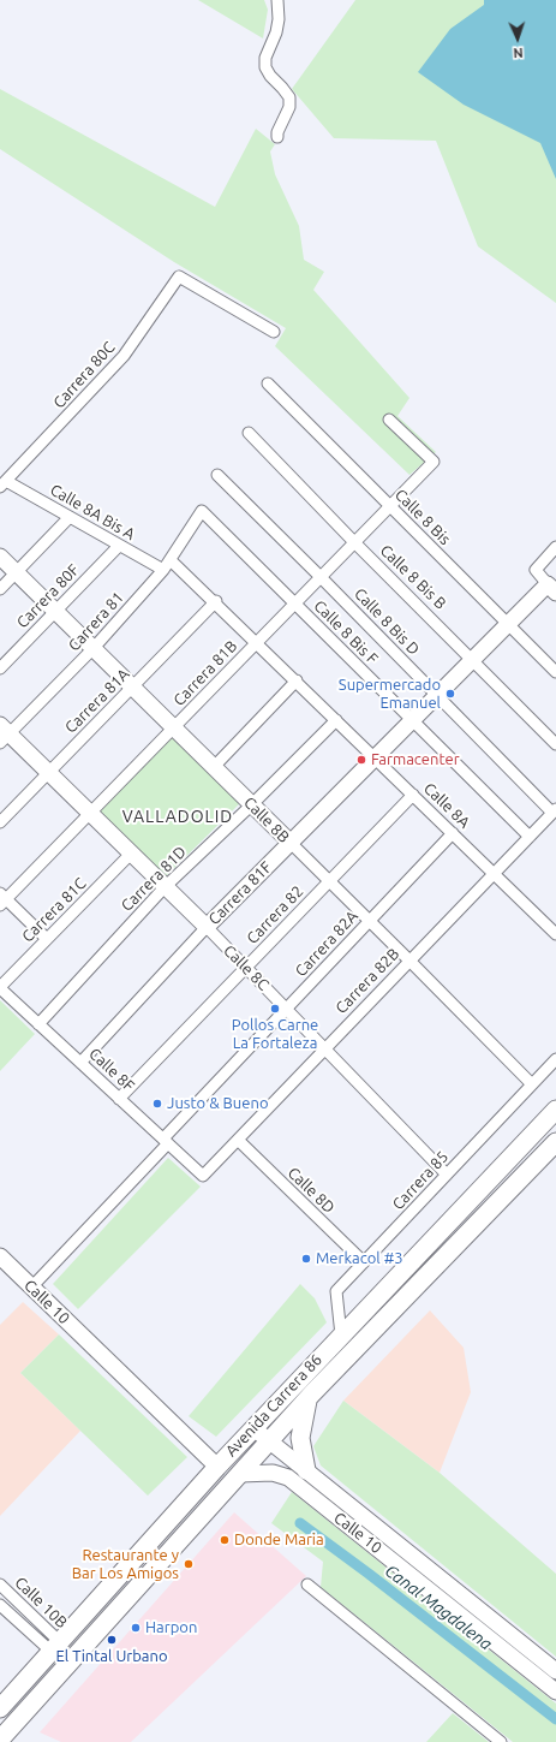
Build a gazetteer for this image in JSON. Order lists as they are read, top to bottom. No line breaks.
{"streets":{"main road":["Avenida Carrera 86"],"street":["Carrera 80C","Calle 8A Bis A","Calle 8 Bis","Calle 8 Bis B","Carrera 80F","Carrera 81","Calle 8 Bis D","Calle 8 Bis F","Carrera 81B","Carrera 81A","Calle 8A","Calle 8B","Carrera 81D","Carrera 81F","Carrera 81C","Carrera 82","Carrera 82A","Calle 8C","Carrera 82B","Calle 8F","Carrera 85","Calle 8D","Calle 10","Calle 10B"]},"crossings":[["Carrera 80C","Calle 8A Bis A"],["Calle 8A Bis A","Carrera 80F"],["Calle 8A Bis A","Carrera 81"],["Calle 8 Bis","Carrera 81B"],["Calle 8 Bis","Carrera 81F"],["Calle 8 Bis B","Carrera 81B"],["Calle 8 Bis B","Carrera 81F"],["Carrera 80F","Calle 8B"],["Carrera 81","Calle 8 Bis F"],["Carrera 81","Calle 8A"],["Carrera 81","Calle 8B"],["Carrera 81","Calle 8C"],["Calle 8 Bis D","Carrera 81B"],["Calle 8 Bis D","Carrera 81F"],["Calle 8 Bis D","Carrera 82B"],["Calle 8 Bis F","Carrera 81B"],["Calle 8 Bis F","Carrera 81F"],["Calle 8 Bis F","Carrera 82B"],["Carrera 81B","Calle 8A"],["Carrera 81B","Calle 8B"],["Carrera 81B","Calle 8C"],["Carrera 81A","Calle 8A"],["Carrera 81A","Calle 8B"],["Carrera 81A","Calle 8C"],["Calle 8A","Carrera 81D"],["Calle 8A","Carrera 81F"],["Calle 8A","Carrera 82"],["Calle 8A","Carrera 82A"],["Calle 8A","Carrera 82B"],["Calle 8B","Carrera 81D"],["Calle 8B","Carrera 81F"],["Calle 8B","Carrera 82"],["Calle 8B","Carrera 82A"],["Calle 8B","Carrera 82B"],["Calle 8B","Carrera 85"],["Carrera 81D","Calle 8C"],["Carrera 81D","Calle 8F"],["Carrera 81F","Calle 8C"],["Carrera 81F","Calle 8F"],["Carrera 81C","Calle 8C"],["Carrera 81C","Calle 8F"],["Carrera 82","Calle 8C"],["Carrera 82","Calle 8F"],["Carrera 82A","Calle 8C"],["Carrera 82A","Calle 8F"],["Carrera 82A","Calle 10"],["Calle 8C","Carrera 82B"],["Calle 8C","Carrera 85"],["Carrera 82B","Calle 8F"],["Carrera 82B","Calle 8D"],["Carrera 85","Calle 8D"],["Carrera 85","Avenida Carrera 86"],["Calle 10","Avenida Carrera 86"],["Avenida Carrera 86","Calle 10B"]],"districts":["VALLADOLID"],"water":["Canal Magdalena"],"places":["Supermercado Emanuel","Farmacenter","Pollos Carne La Fortaleza","Justo & Bueno","Merkacol #3","Donde Maria","Restaurante y Bar Los Amigos","Harpon","El Tintal Urbano"],"north":"bottom"}
